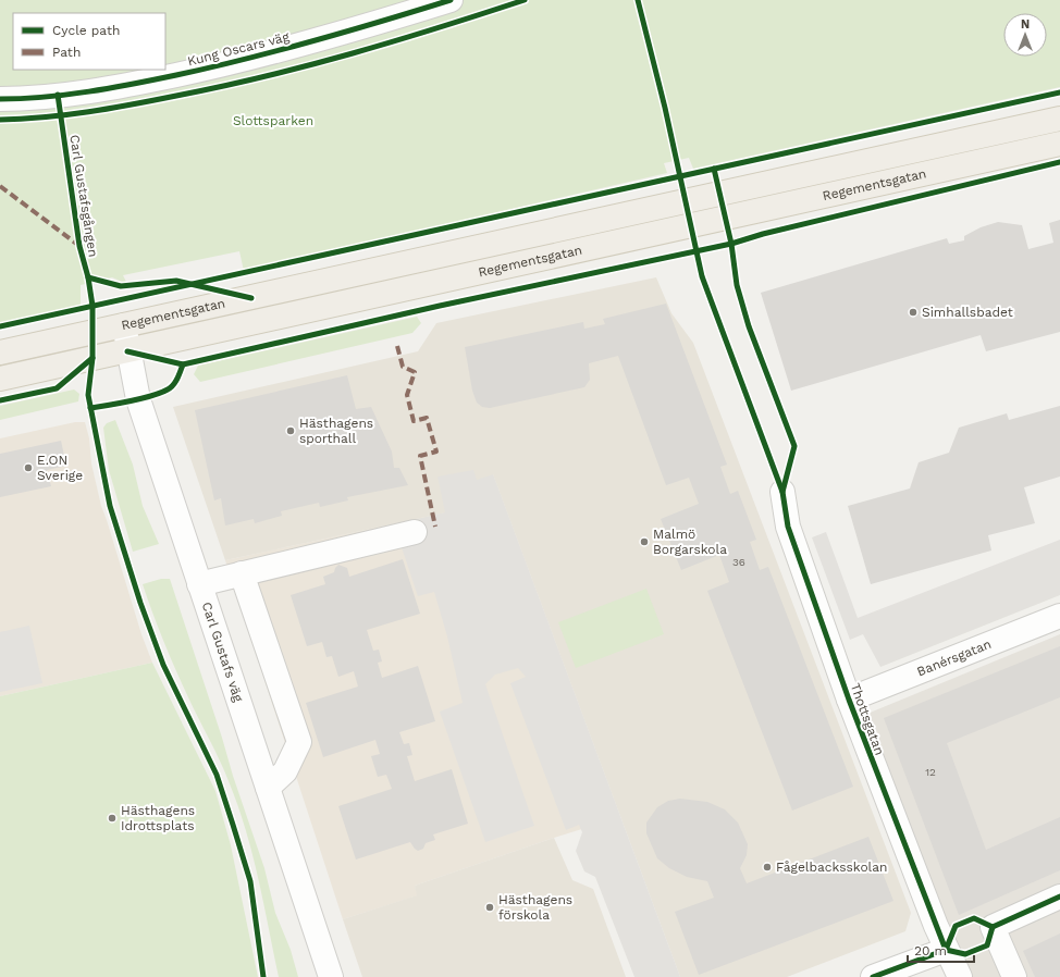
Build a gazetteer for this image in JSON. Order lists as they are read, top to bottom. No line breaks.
{"streets":{"main road":["Regementsgatan"],"street":["Kung Oscars väg","Carl Gustafs väg","Banérsgatan","Thottsgatan"],"cycle path":["Carl Gustafsgången"]},"crossings":[["Regementsgatan","Carl Gustafs väg"],["Banérsgatan","Thottsgatan"]],"parks":["Slottsparken"],"places":["Simhallsbadet","Hästhagens sporthall","E.ON Sverige","Malmö Borgarskola","Hästhagens Idrottsplats","Fågelbacksskolan","Hästhagens förskola"],"house_numbers":["36","12"],"legend":["Cycle path","Path"],"scale_bar":"20 m","north":"top"}
